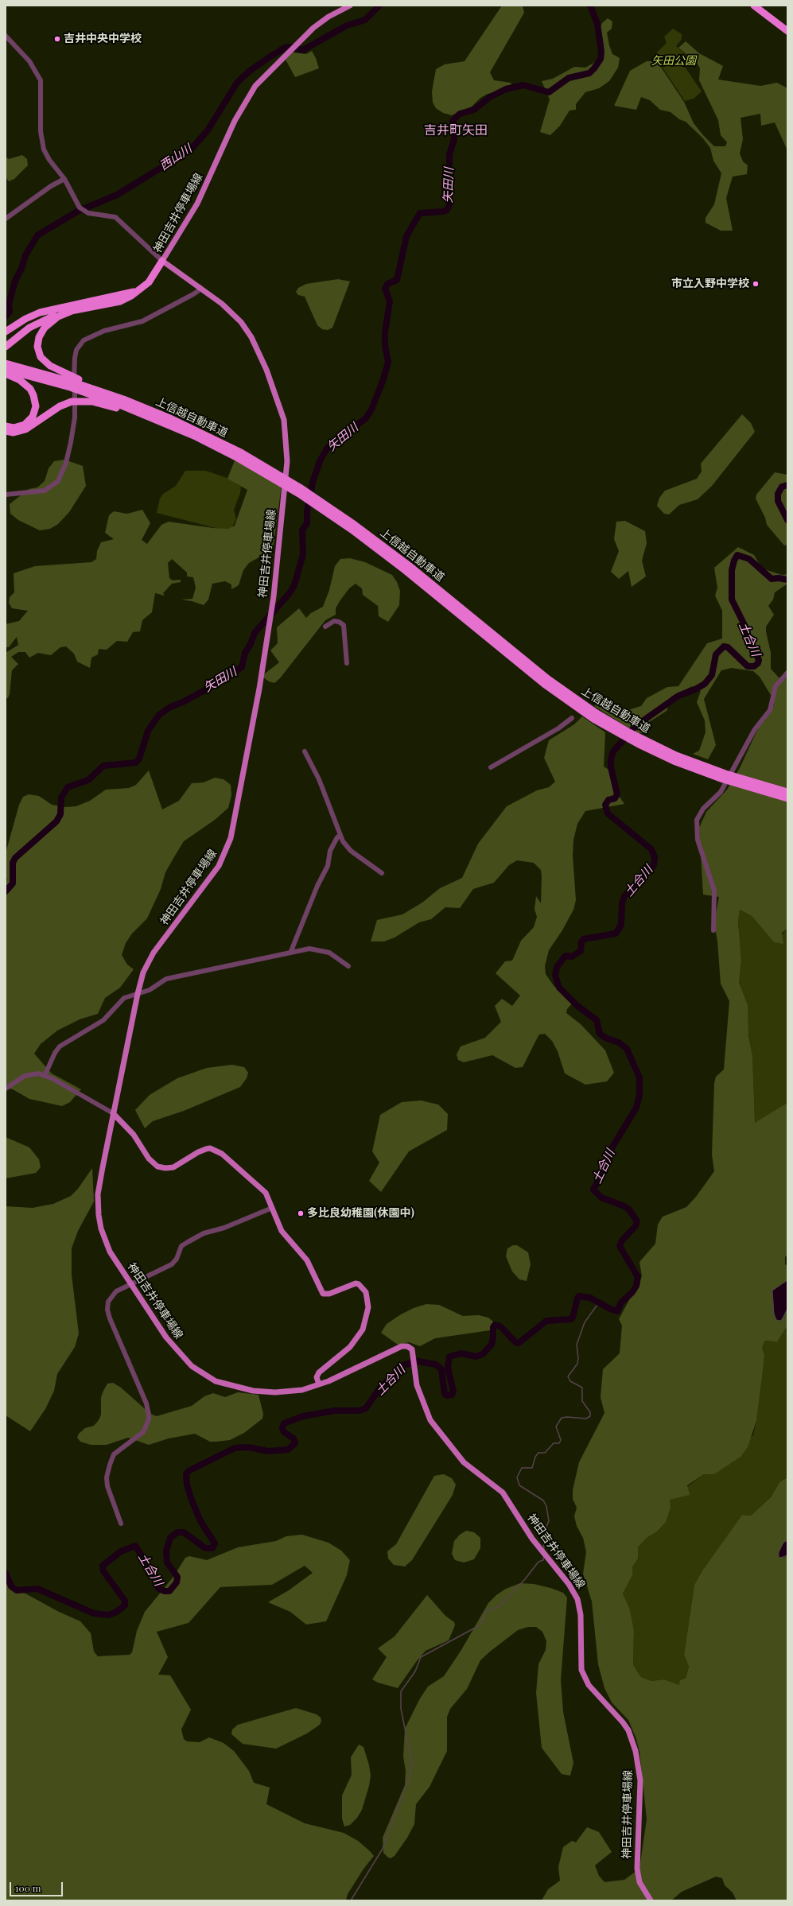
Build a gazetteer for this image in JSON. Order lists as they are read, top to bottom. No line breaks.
{"streets":{"highway":["上信越自動車道"],"main road":["神田吉井停車場線"]},"districts":["吉井町矢田"],"water":["西山川","矢田川","土合川"],"parks":["矢田公園"],"places":["吉井中央中学校","市立入野中学校","多比良幼稚園(休園中)"],"scale_bar":"100 m"}
